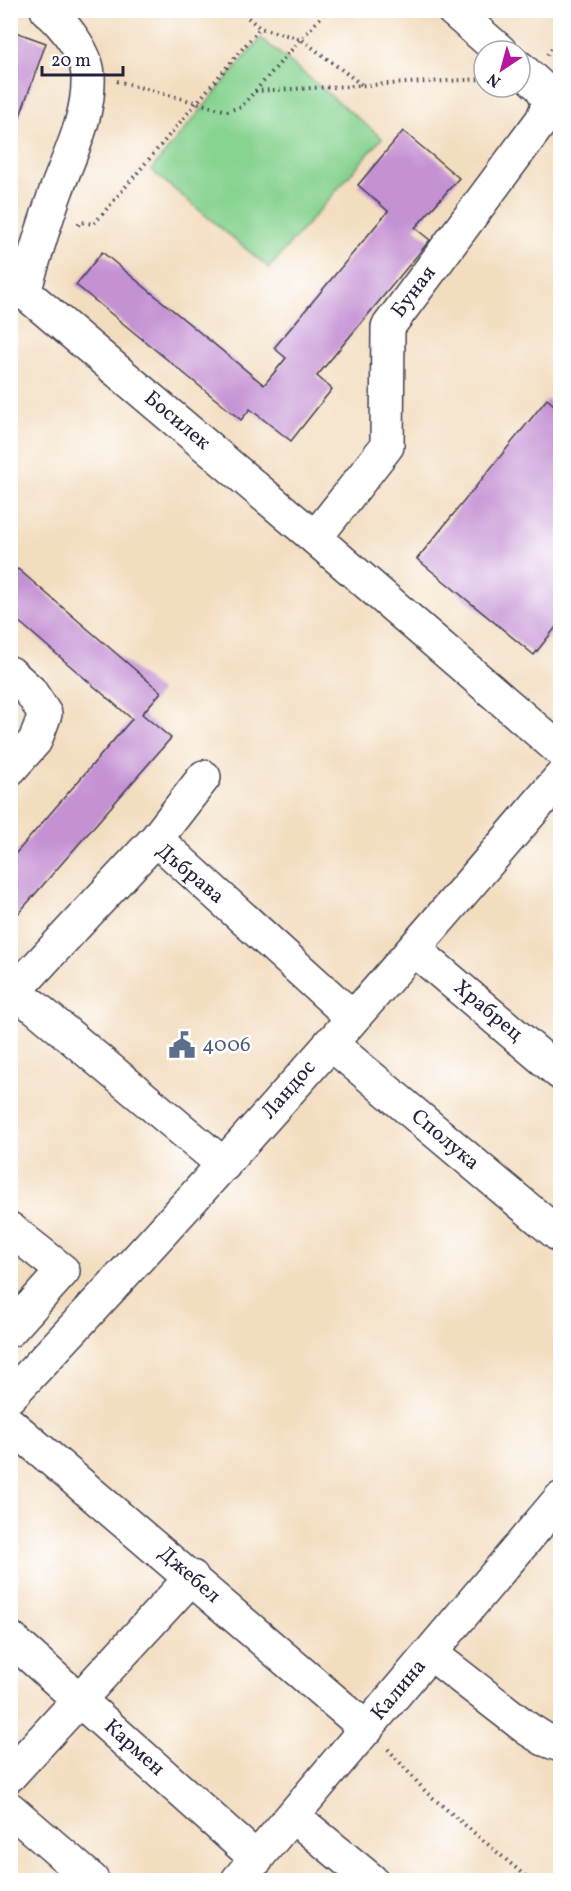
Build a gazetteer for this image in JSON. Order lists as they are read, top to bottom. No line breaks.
{"streets":{"street":["Буная","Босилек","Дъбрава","Храбрец","Ландос","Сполука","Джебел","Калина","Кармен"]},"crossings":[["Буная","Босилек"],["Дъбрава","Ландос"],["Храбрец","Ландос"],["Ландос","Сполука"],["Джебел","Калина"],["Калина","Кармен"]],"places":{"public building":["4006"]},"scale_bar":"20 m","north":"bottom left"}
